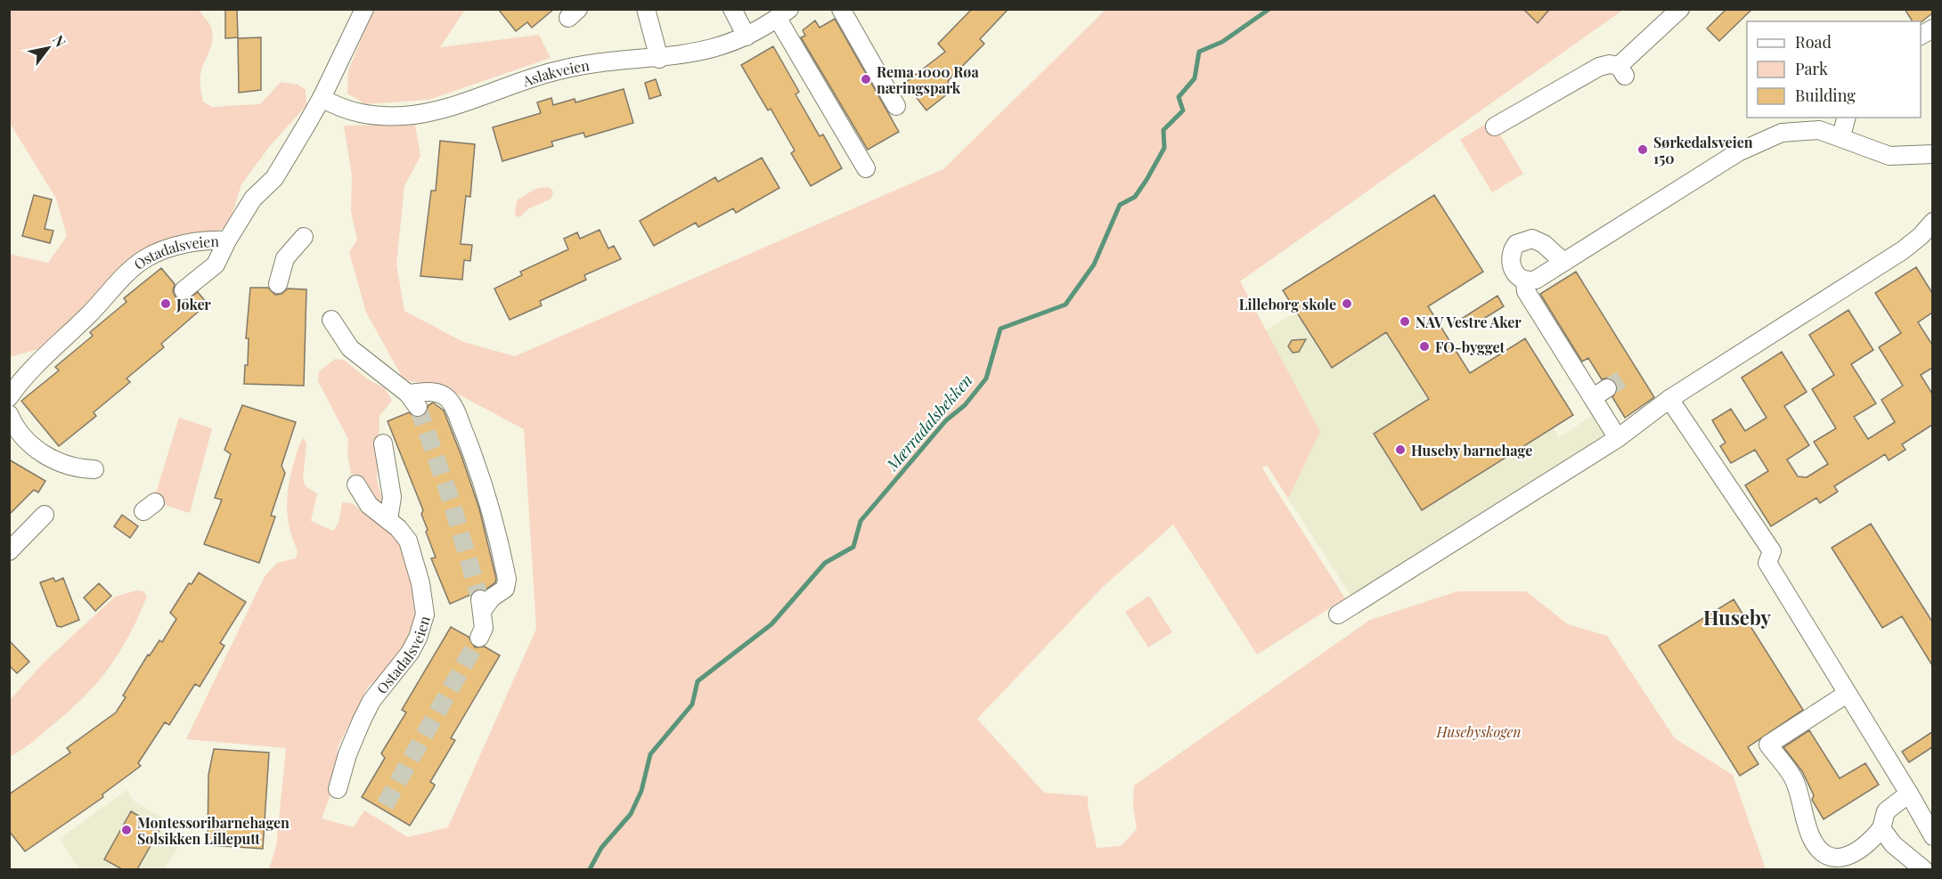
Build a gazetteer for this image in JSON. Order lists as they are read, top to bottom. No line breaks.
{"streets":{"street":["Aslakveien","Ostadalsveien"]},"crossings":[["Aslakveien","Ostadalsveien"]],"districts":["Huseby"],"water":["Mærradalsbekken"],"parks":["Husebyskogen"],"places":["Rema 1000 Røa næringspark","Sørkedalsveien 150","Joker","Lilleborg skole","NAV Vestre Aker","FO-bygget","Huseby barnehage","Montessoribarnehagen Solsikken Lilleputt"],"legend":["Road","Park","Building"],"north":"top right"}
